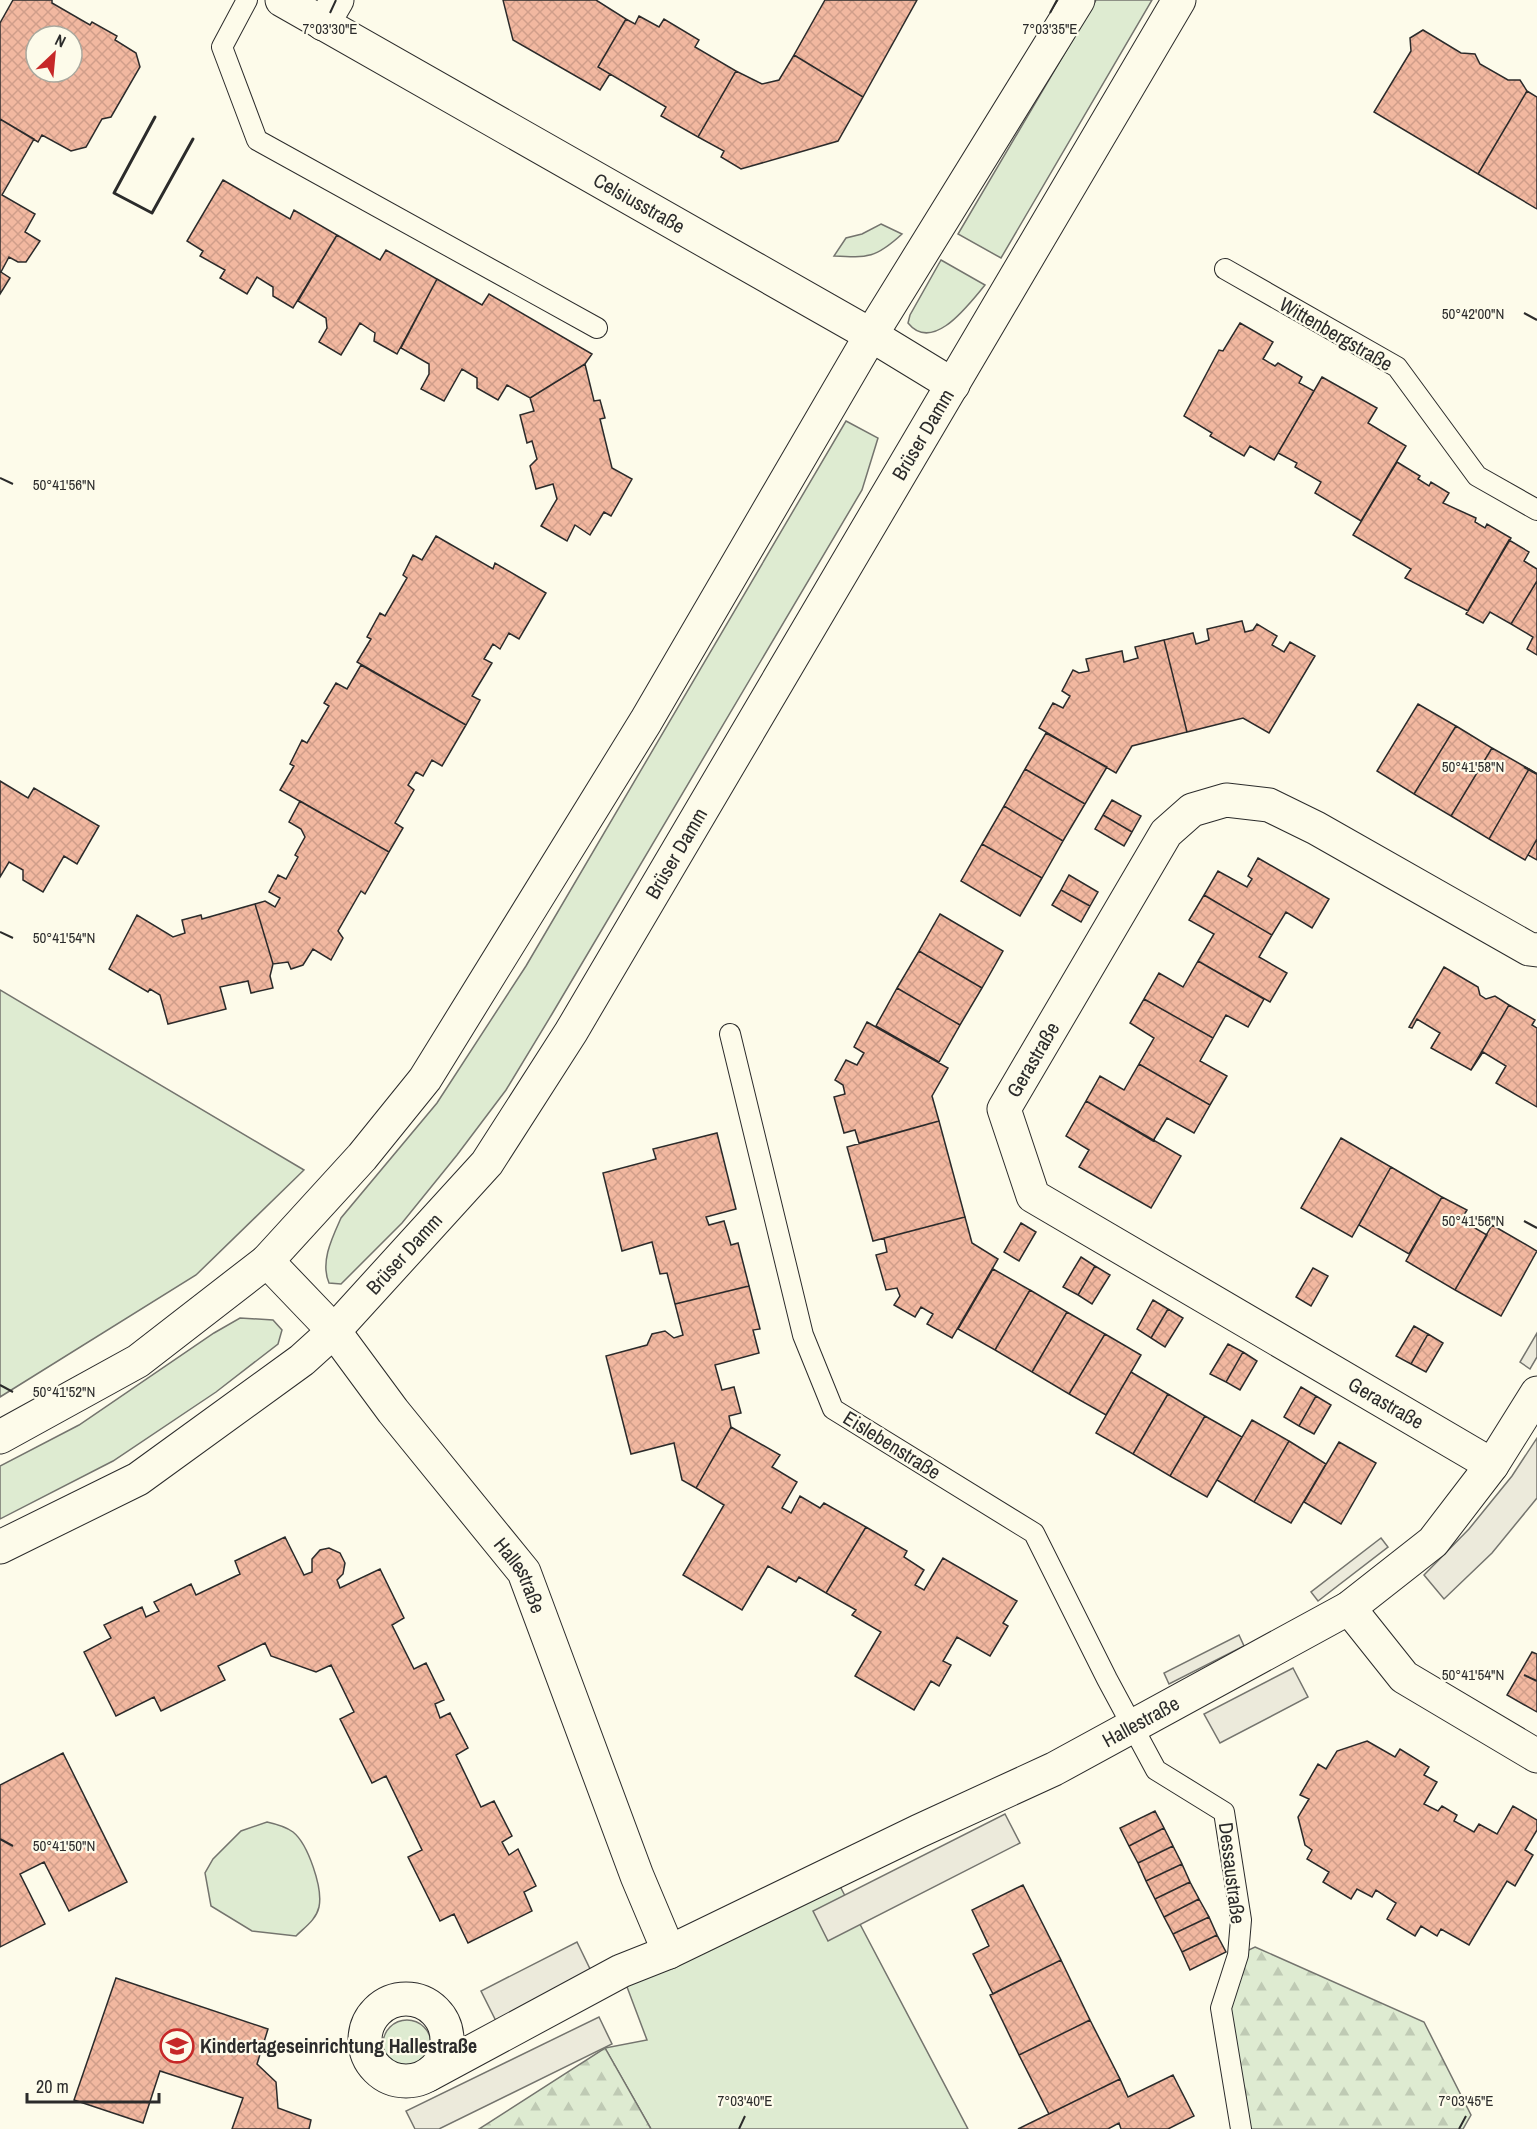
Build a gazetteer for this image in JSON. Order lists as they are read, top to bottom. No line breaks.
{"streets":{"street":["Celsiusstraße","Brüser Damm","Gerastraße","Hallestraße"],"lane":["Wittenbergstraße","Eislebenstraße","Dessaustraße"]},"crossings":[["Celsiusstraße","Brüser Damm"],["Brüser Damm","Hallestraße"],["Gerastraße","Hallestraße"],["Eislebenstraße","Hallestraße"],["Eislebenstraße","Dessaustraße"],["Hallestraße","Dessaustraße"]],"places":{"school or university":["Kindertageseinrichtung Hallestraße"]},"scale_bar":"20 m","north":"top right","coordinates":["7°03'30\"E","7°03'35\"E","50°42'00\"N","50°41'56\"N","50°41'58\"N","50°41'54\"N","50°41'52\"N","50°41'50\"N","7°03'40\"E","7°03'45\"E"]}
